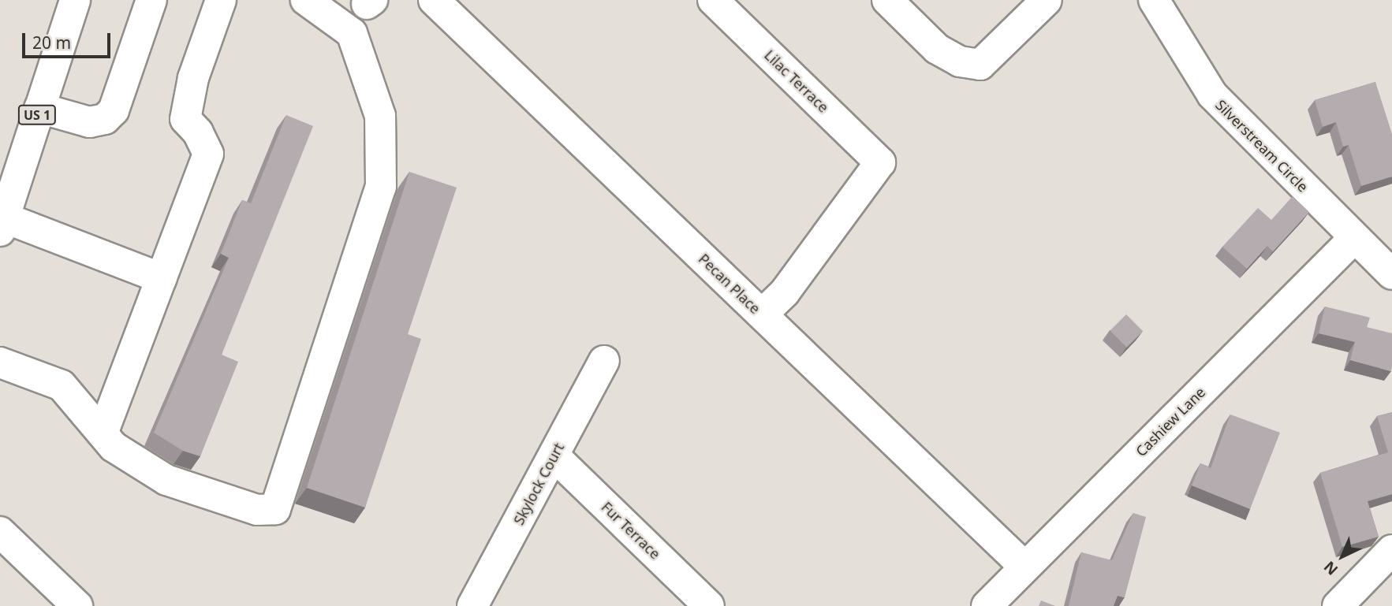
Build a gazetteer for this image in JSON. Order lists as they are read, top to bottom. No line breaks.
{"streets":{"main road":["Lilac Terrace","US 1","Silverstream Circle","Pecan Place","Cashiew Lane","Skylock Court","Fur Terrace"]},"crossings":[["Lilac Terrace","Pecan Place"],["Silverstream Circle","Cashiew Lane"],["Pecan Place","Cashiew Lane"],["Skylock Court","Fur Terrace"]],"scale_bar":"20 m","north":"bottom left"}
